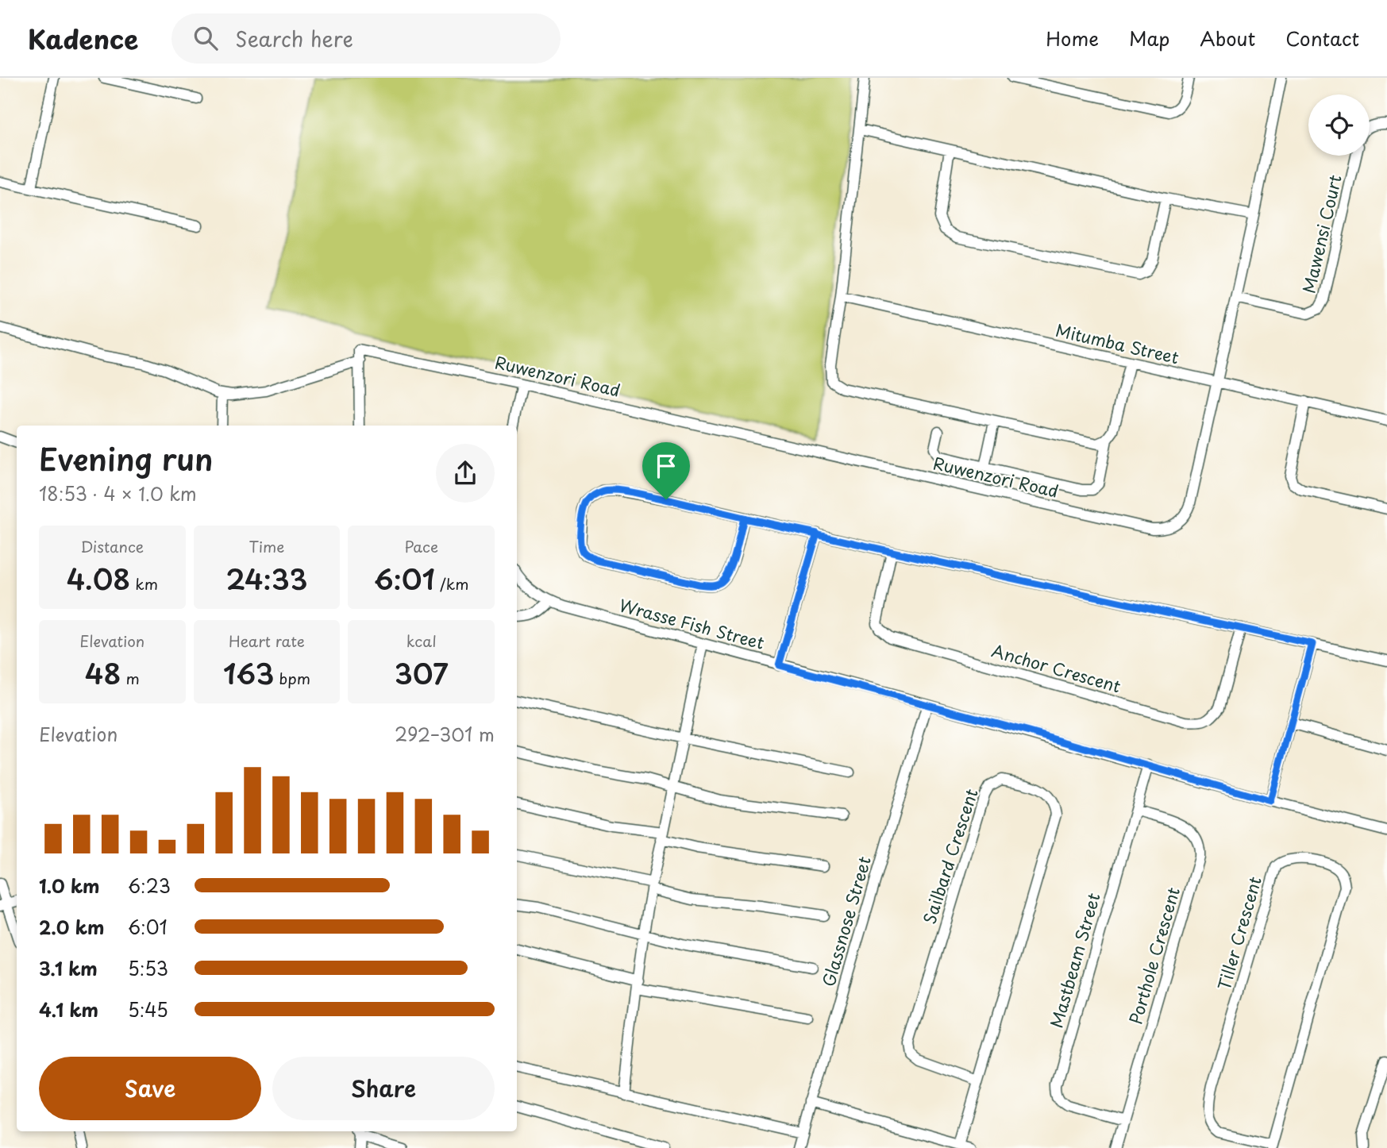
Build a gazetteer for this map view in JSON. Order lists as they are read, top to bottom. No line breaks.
{"streets":{"street":["Mawensi Court","Mitumba Street","Ruwenzori Road","Wrasse Fish Street","Anchor Crescent","Sailbard Crescent","Glassnose Street","Tiller Crescent","Porthole Crescent","Mastbeam Street"]},"crossings":[["Mawensi Court","Ruwenzori Road"],["Mitumba Street","Ruwenzori Road"],["Wrasse Fish Street","Glassnose Street"],["Wrasse Fish Street","Mastbeam Street"],["Porthole Crescent","Mastbeam Street"]],"page":{"header":"Kadence","search":"Search here","nav":["Home","Map","About","Contact"],"heading":["Evening run","18:53 · 4 × 1.0 km"],"stats":[["Distance","4.08 km"],["Time","24:33"],["Pace","6:01 /km"],["Elevation","48 m"],["Heart rate","163 bpm"],["kcal","307"]],"chart":["Elevation","292–301 m"],"list":[{"name":"1.0 km","note":"6:23"},{"name":"2.0 km","note":"6:01"},{"name":"3.1 km","note":"5:53"},{"name":"4.1 km","note":"5:45"}],"buttons":["Save","Share"]}}
